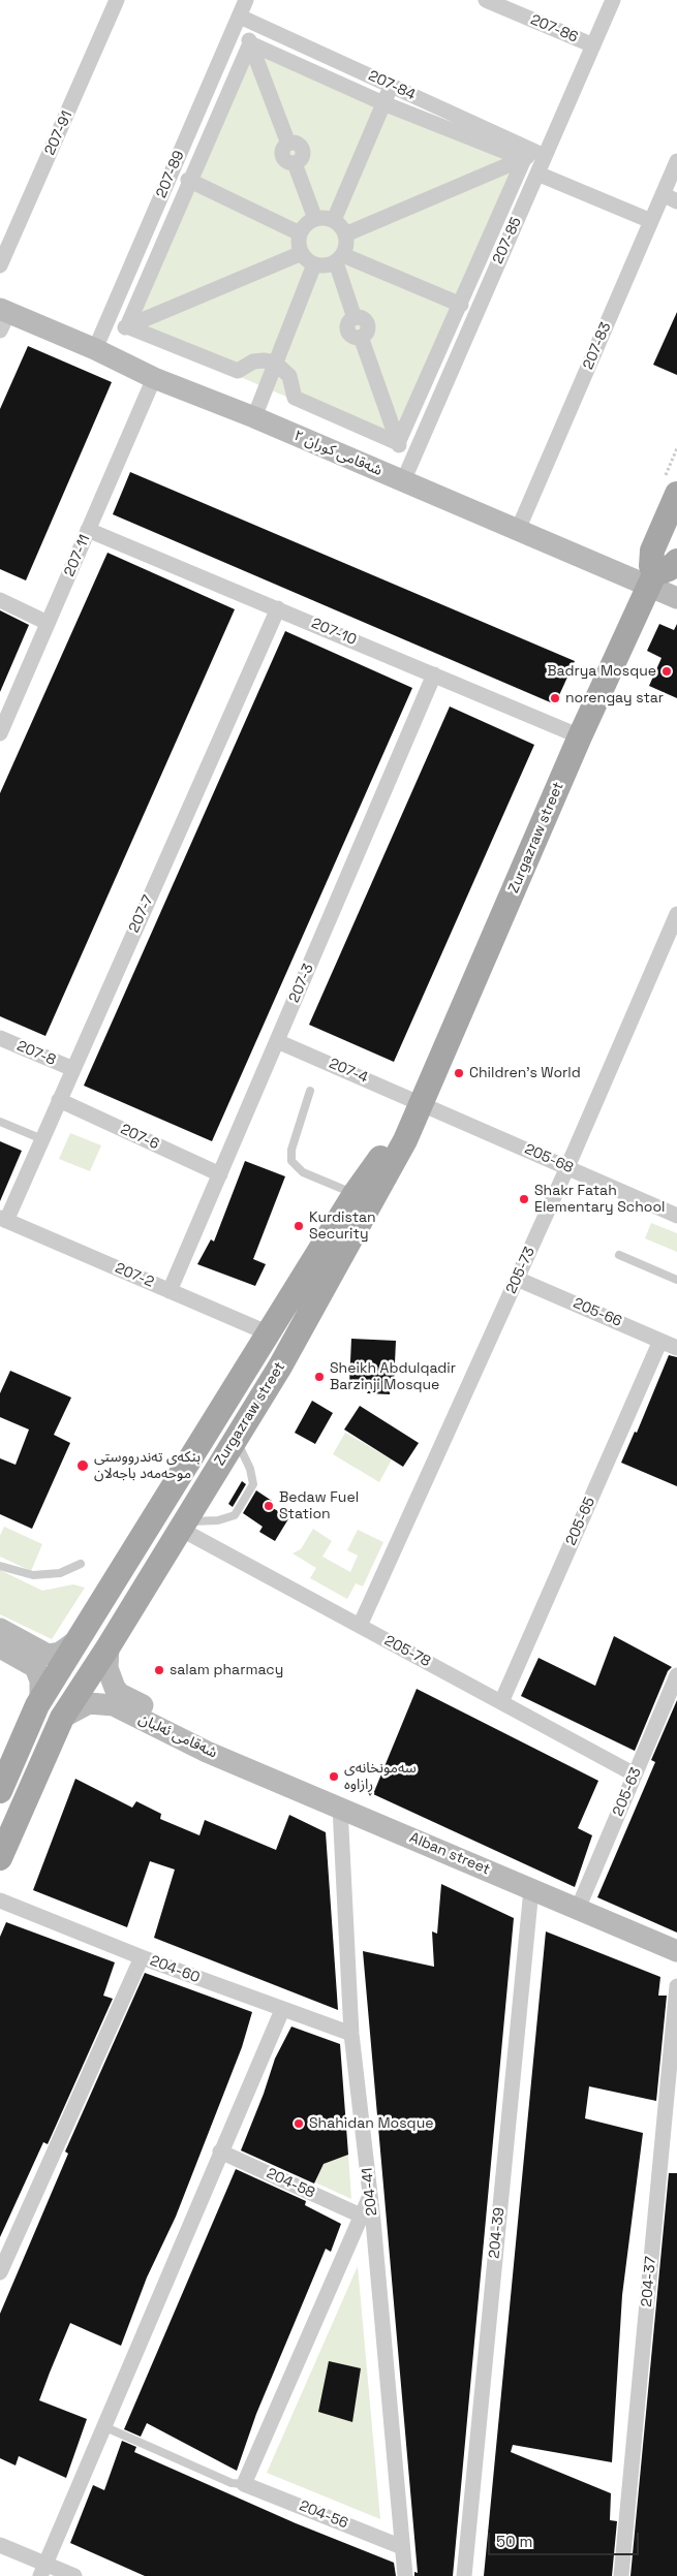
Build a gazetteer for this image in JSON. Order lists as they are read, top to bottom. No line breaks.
{"streets":{"main road":["Zurgazraw street"],"street":["207-86","207-84","207-91","207-89","207-85","207-83","شەقامی کوران ٢","207-11","207-10","207-7","207-3","207-8","207-4","207-6","205-68","205-73","207-2","205-66","205-65","205-78","شەقامی ئەلبان","205-63","Alban street","204-60","204-58","204-41","204-39","204-37","204-56"]},"crossings":[["207-86","207-85"],["207-84","207-89"],["207-84","207-85"],["207-89","شەقامی کوران ٢"],["207-85","شەقامی کوران ٢"],["207-83","شەقامی کوران ٢"],["شەقامی کوران ٢","207-11"],["شەقامی کوران ٢","Zurgazraw street"],["207-11","207-10"],["207-10","Zurgazraw street"],["207-10","207-7"],["207-10","207-3"],["Zurgazraw street","207-4"],["Zurgazraw street","205-68"],["Zurgazraw street","207-2"],["Zurgazraw street","205-78"],["Zurgazraw street","شەقامی ئەلبان"],["207-7","207-8"],["207-7","207-6"],["207-7","207-2"],["207-3","207-4"],["207-3","207-6"],["207-3","207-2"],["207-4","205-68"],["205-68","205-73"],["205-73","205-66"],["205-73","205-78"],["205-66","205-65"],["205-65","205-78"],["205-78","205-63"],["شەقامی ئەلبان","Alban street"],["205-63","Alban street"],["Alban street","204-41"],["Alban street","204-39"],["204-60","204-41"],["204-41","204-56"]],"places":["Badrya Mosque","norengay star","Children's World","Shakr Fatah Elementary School","Kurdistan Security","Sheikh Abdulqadir Barzinji Mosque","بنکەی تەندرووستی موحەمەد باجەلان","Bedaw Fuel Station","salam pharmacy","سەمونخانەی ڕازاوە","Shahidan Mosque"],"scale_bar":"50 m"}
